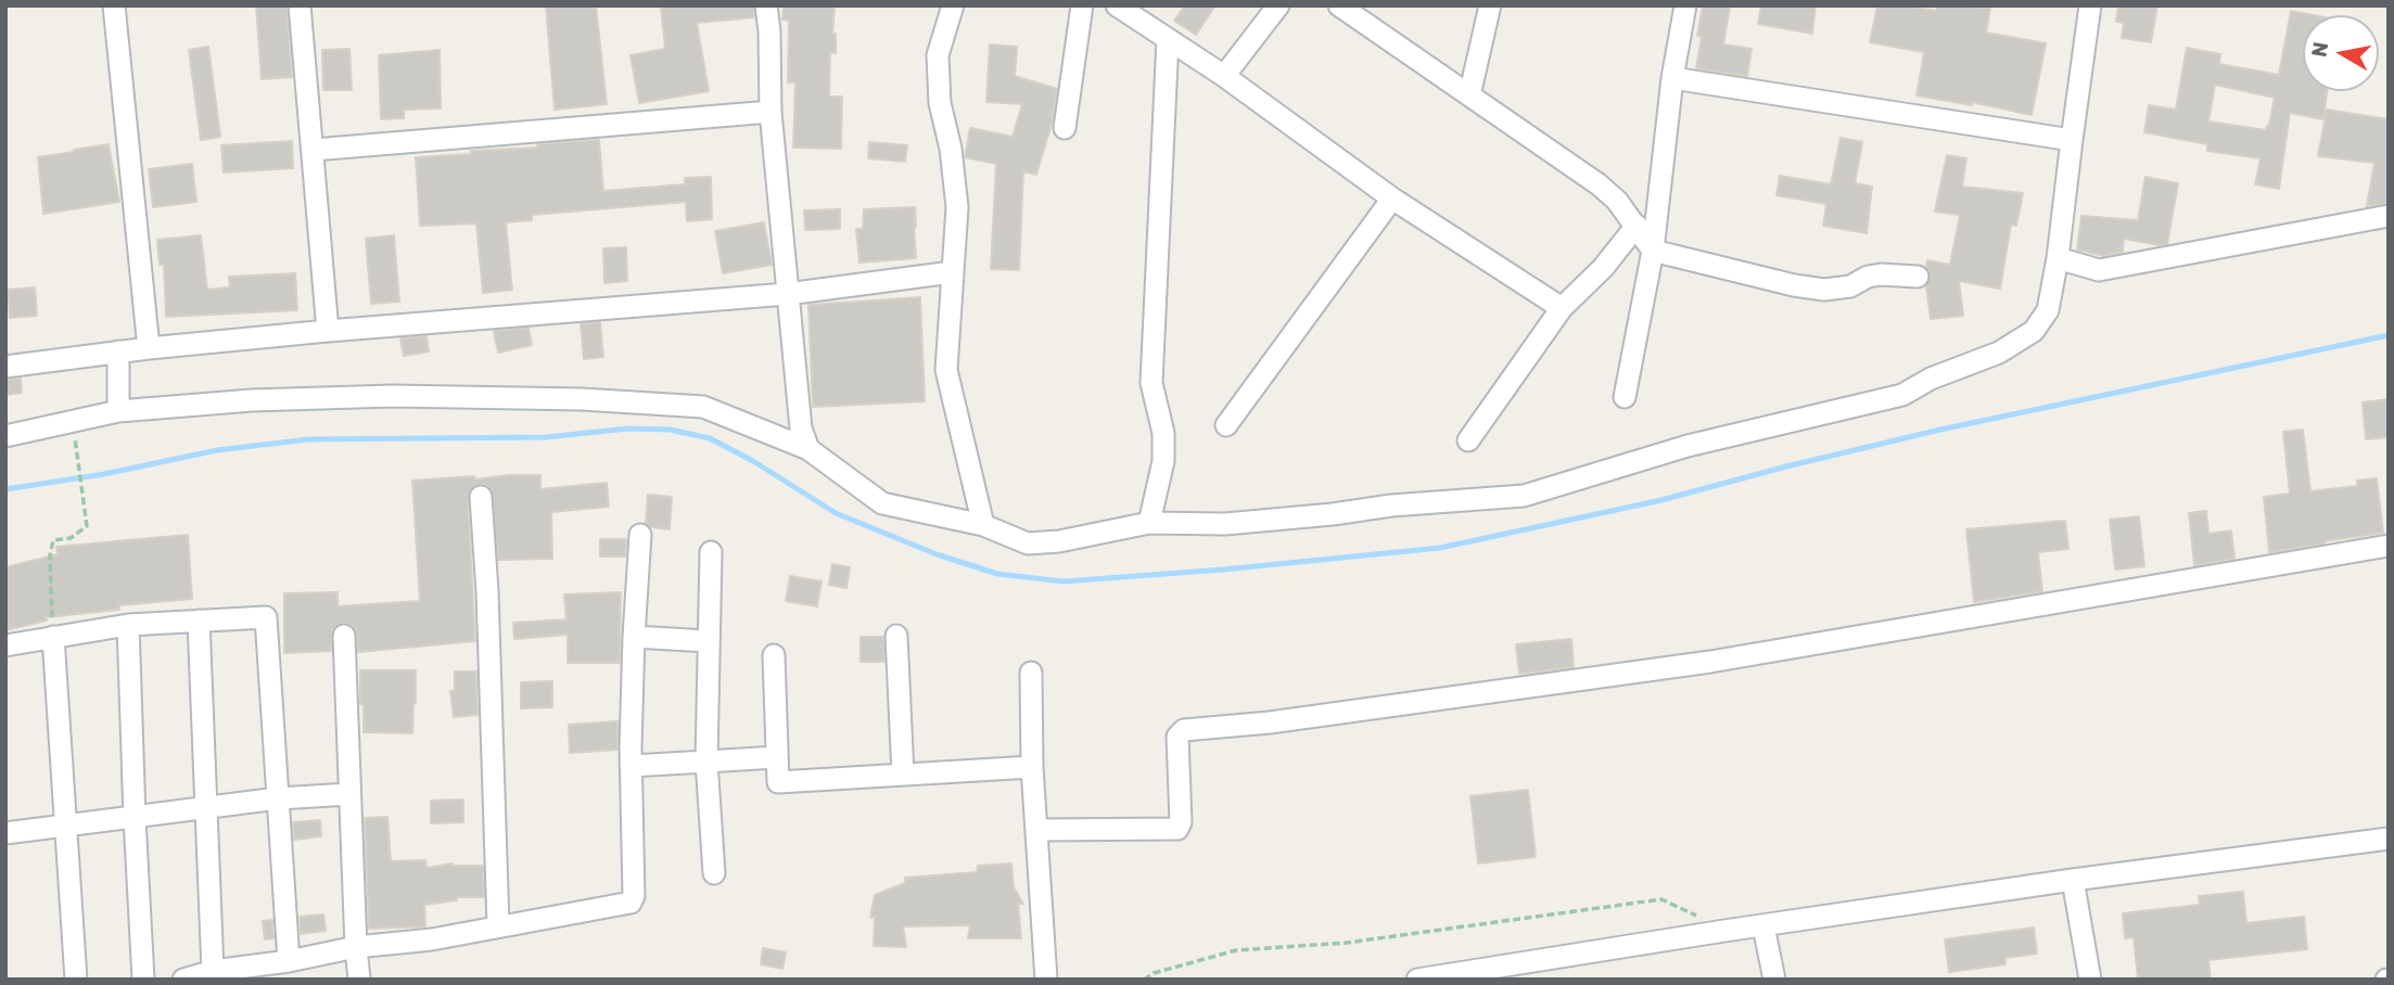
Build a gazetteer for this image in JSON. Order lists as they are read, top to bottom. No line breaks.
{"north":"left"}
